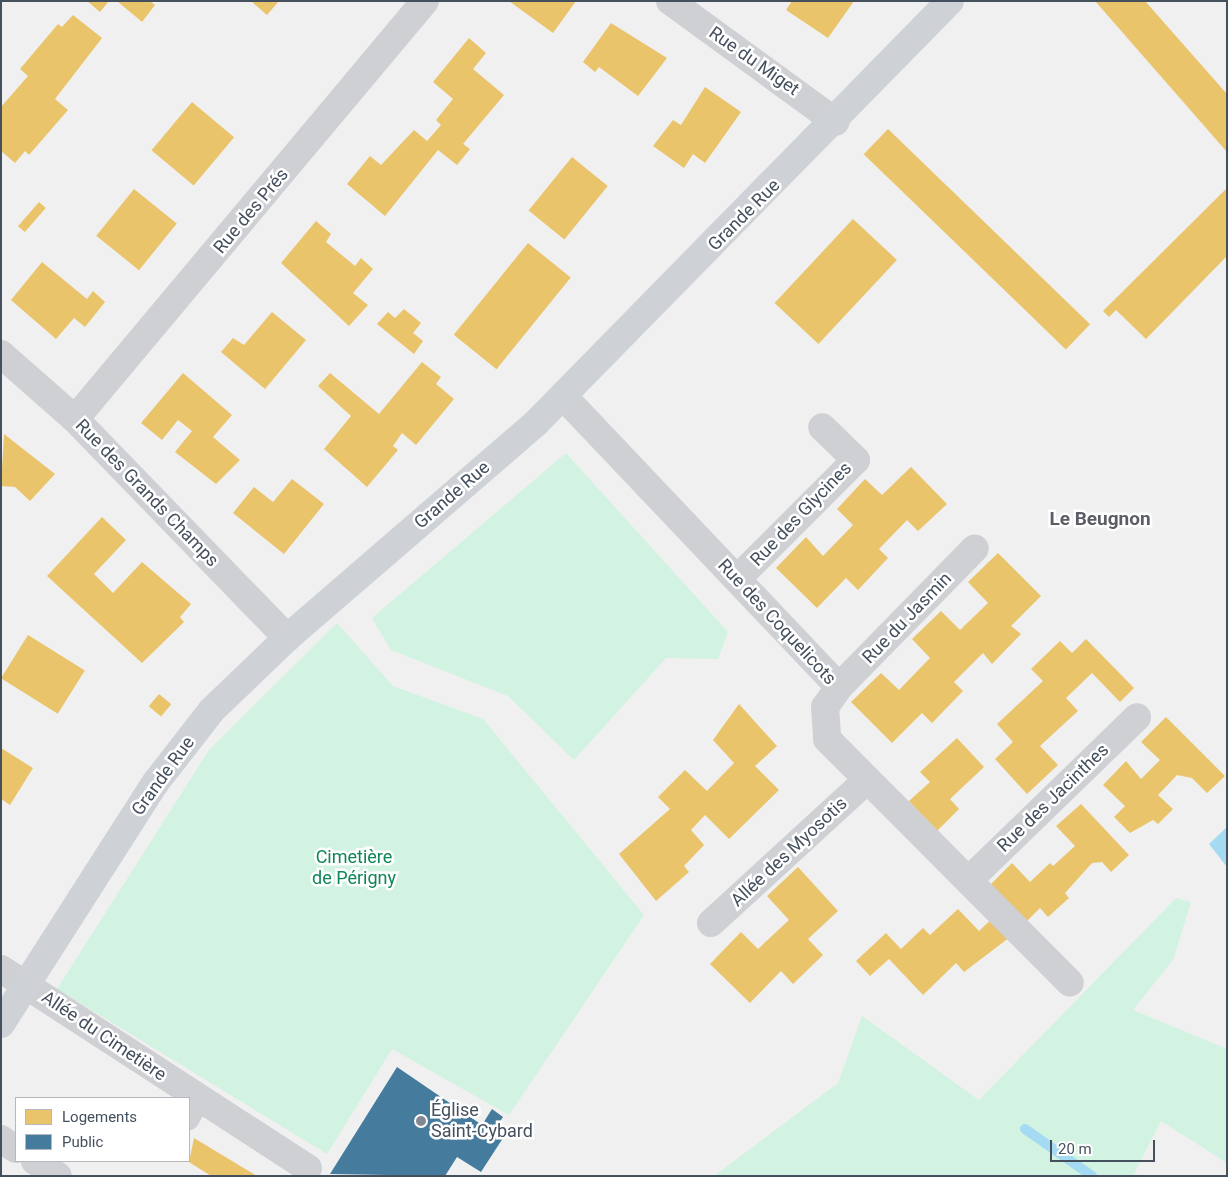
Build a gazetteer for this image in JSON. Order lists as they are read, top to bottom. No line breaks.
{"streets":{"street":["Rue du Miget","Rue des Prés","Grande Rue","Rue des Grands Champs","Rue des Glycines","Rue du Jasmin","Rue des Coquelicots","Rue des Jacinthes","Allée des Myosotis","Allée du Cimetière"]},"crossings":[["Rue du Miget","Grande Rue"],["Rue des Prés","Rue des Grands Champs"],["Grande Rue","Rue des Grands Champs"],["Grande Rue","Rue des Coquelicots"],["Grande Rue","Allée du Cimetière"],["Rue des Glycines","Rue des Coquelicots"],["Rue du Jasmin","Rue des Coquelicots"],["Rue des Coquelicots","Rue des Jacinthes"],["Rue des Coquelicots","Allée des Myosotis"]],"districts":["Le Beugnon"],"parks":["Cimetière de Périgny"],"places":["Église Saint-Cybard"],"legend":["Logements","Public"],"scale_bar":"20 m"}
